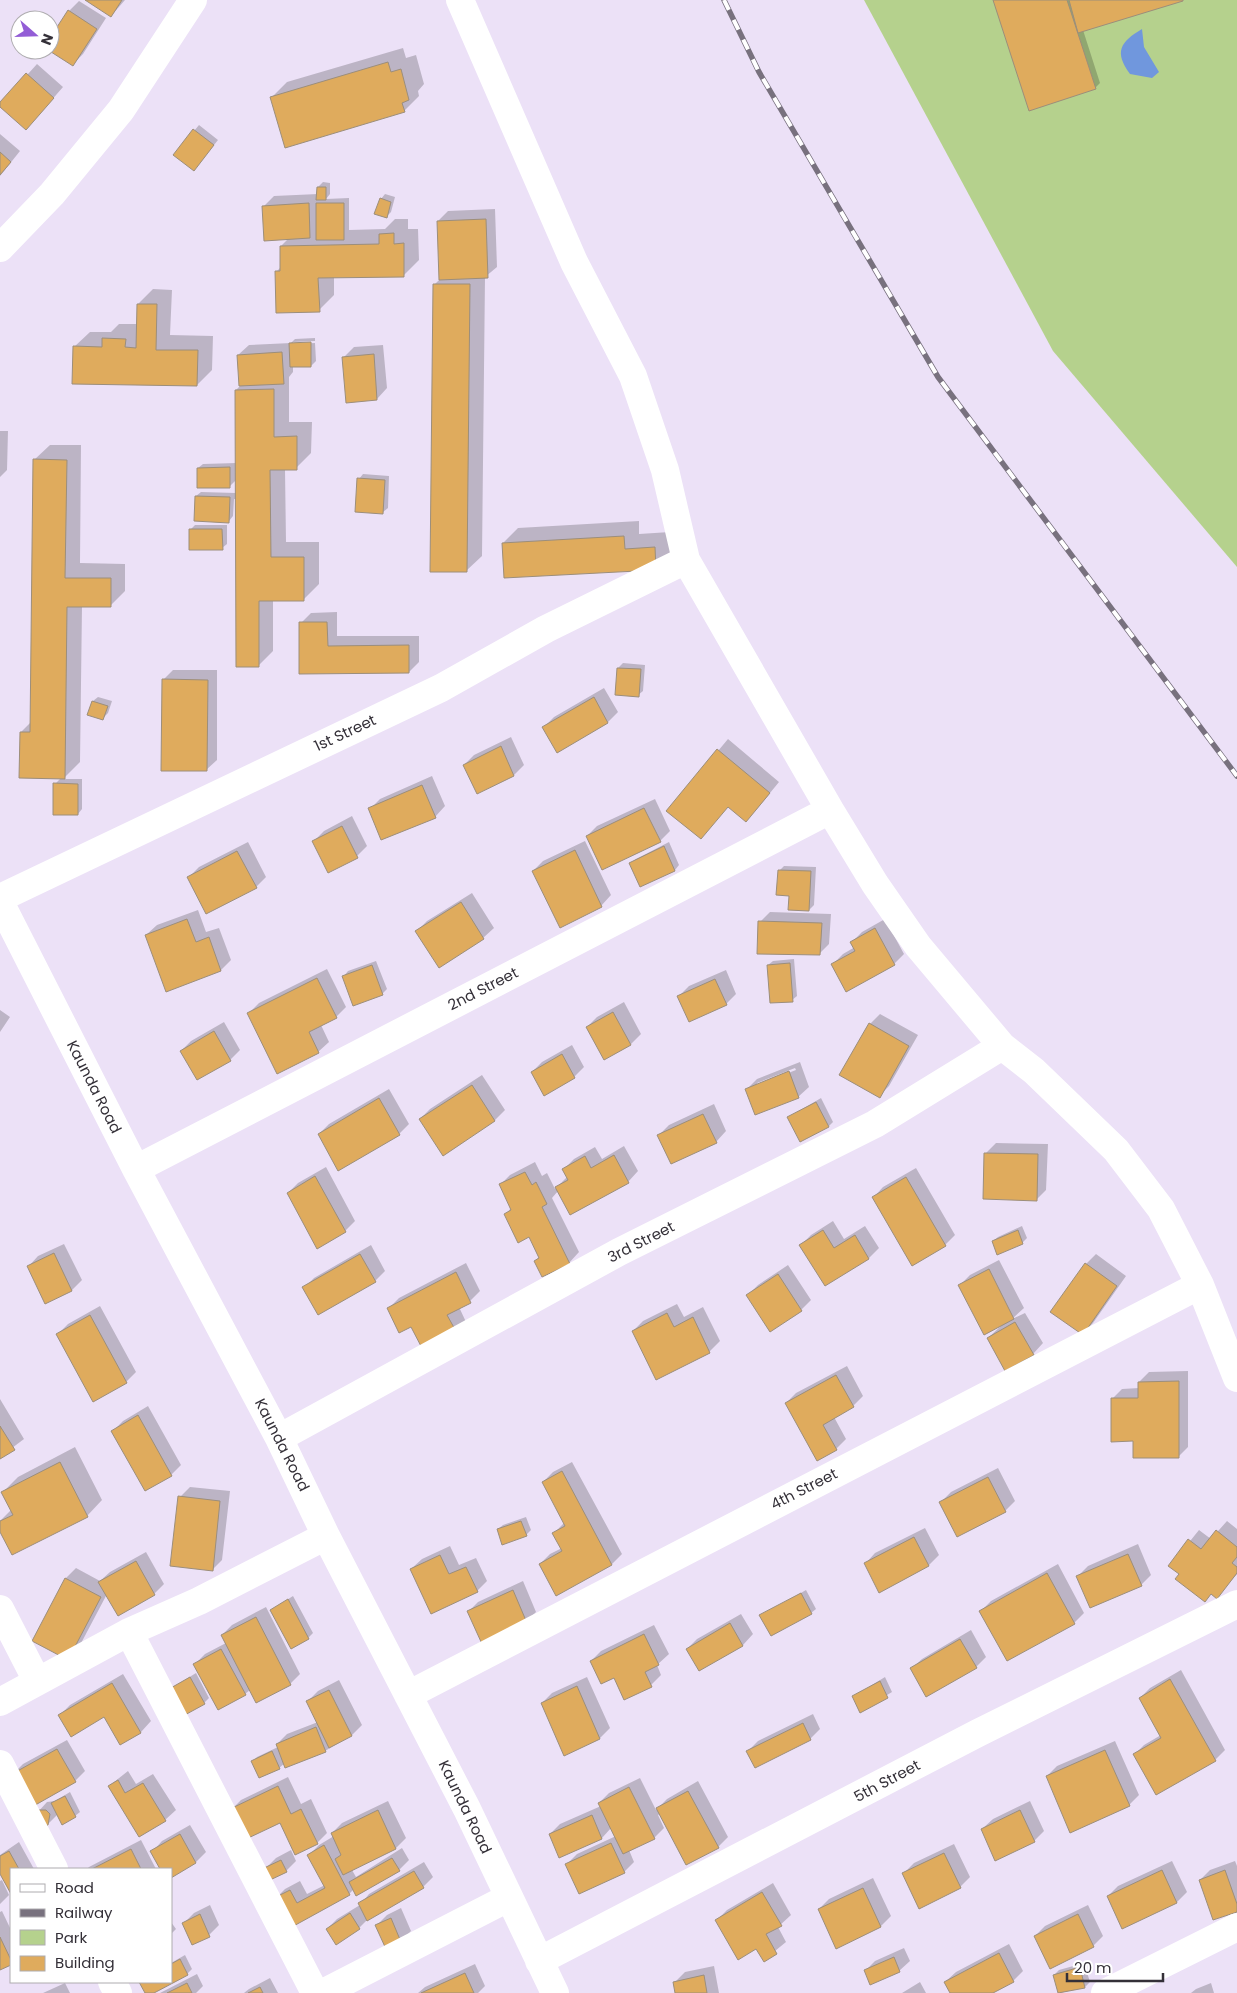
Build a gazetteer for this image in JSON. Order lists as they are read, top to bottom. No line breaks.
{"streets":{"street":["1st Street","2nd Street","Kaunda Road","3rd Street","4th Street","5th Street"]},"crossings":[["1st Street","Kaunda Road"],["2nd Street","Kaunda Road"],["Kaunda Road","3rd Street"],["Kaunda Road","4th Street"],["Kaunda Road","5th Street"]],"legend":["Road","Railway","Park","Building"],"scale_bar":"20 m","north":"right"}
